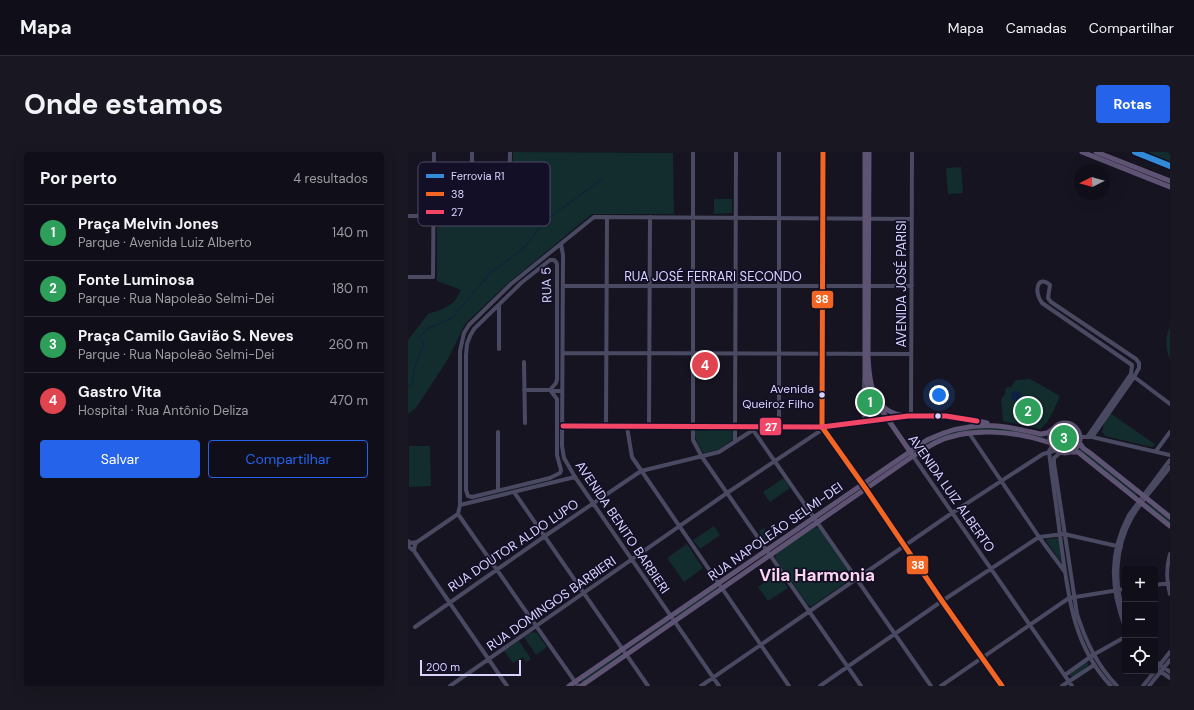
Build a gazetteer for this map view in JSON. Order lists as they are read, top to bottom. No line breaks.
{"streets":{"main road":["AVENIDA LUIZ ALBERTO","RUA NAPOLEÃO SELMI-DEI"],"street":["RUA JOSÉ FERRARI SECONDO","AVENIDA JOSÉ PARISI","RUA 5","AVENIDA BENITO BARBIERI","RUA DOUTOR ALDO LUPO","RUA DOMINGOS BARBIERI"]},"crossings":[["RUA JOSÉ FERRARI SECONDO","AVENIDA JOSÉ PARISI"],["RUA JOSÉ FERRARI SECONDO","AVENIDA LUIZ ALBERTO"],["RUA JOSÉ FERRARI SECONDO","AVENIDA BENITO BARBIERI"],["AVENIDA JOSÉ PARISI","AVENIDA LUIZ ALBERTO"],["AVENIDA LUIZ ALBERTO","RUA NAPOLEÃO SELMI-DEI"],["AVENIDA BENITO BARBIERI","RUA NAPOLEÃO SELMI-DEI"],["AVENIDA BENITO BARBIERI","RUA DOUTOR ALDO LUPO"],["AVENIDA BENITO BARBIERI","RUA DOMINGOS BARBIERI"]],"districts":["Vila Harmonia"],"places":["Avenida Queiroz Filho"],"lines":["rail line R1","transit line 38","transit line 27"],"legend":["Ferrovia R1","38","27"],"scale_bar":"200 m","north":"left","page":{"header":"Mapa","nav":["Mapa","Camadas","Compartilhar"],"buttons":["Rotas",["Salvar","Compartilhar"]],"title":"Onde estamos","heading":["Por perto","4 resultados"],"list":[{"mark":"1","name":"Praça Melvin Jones","note":"Parque · Avenida Luiz Alberto","value":"140 m"},{"mark":"2","name":"Fonte Luminosa","note":"Parque · Rua Napoleão Selmi-Dei","value":"180 m"},{"mark":"3","name":"Praça Camilo Gavião S. Neves","note":"Parque · Rua Napoleão Selmi-Dei","value":"260 m"},{"mark":"4","name":"Gastro Vita","note":"Hospital · Rua Antônio Deliza","value":"470 m"}],"pins":["4","1","2","3"],"map_buttons":["+","−"],"scale":"200 m"}}
